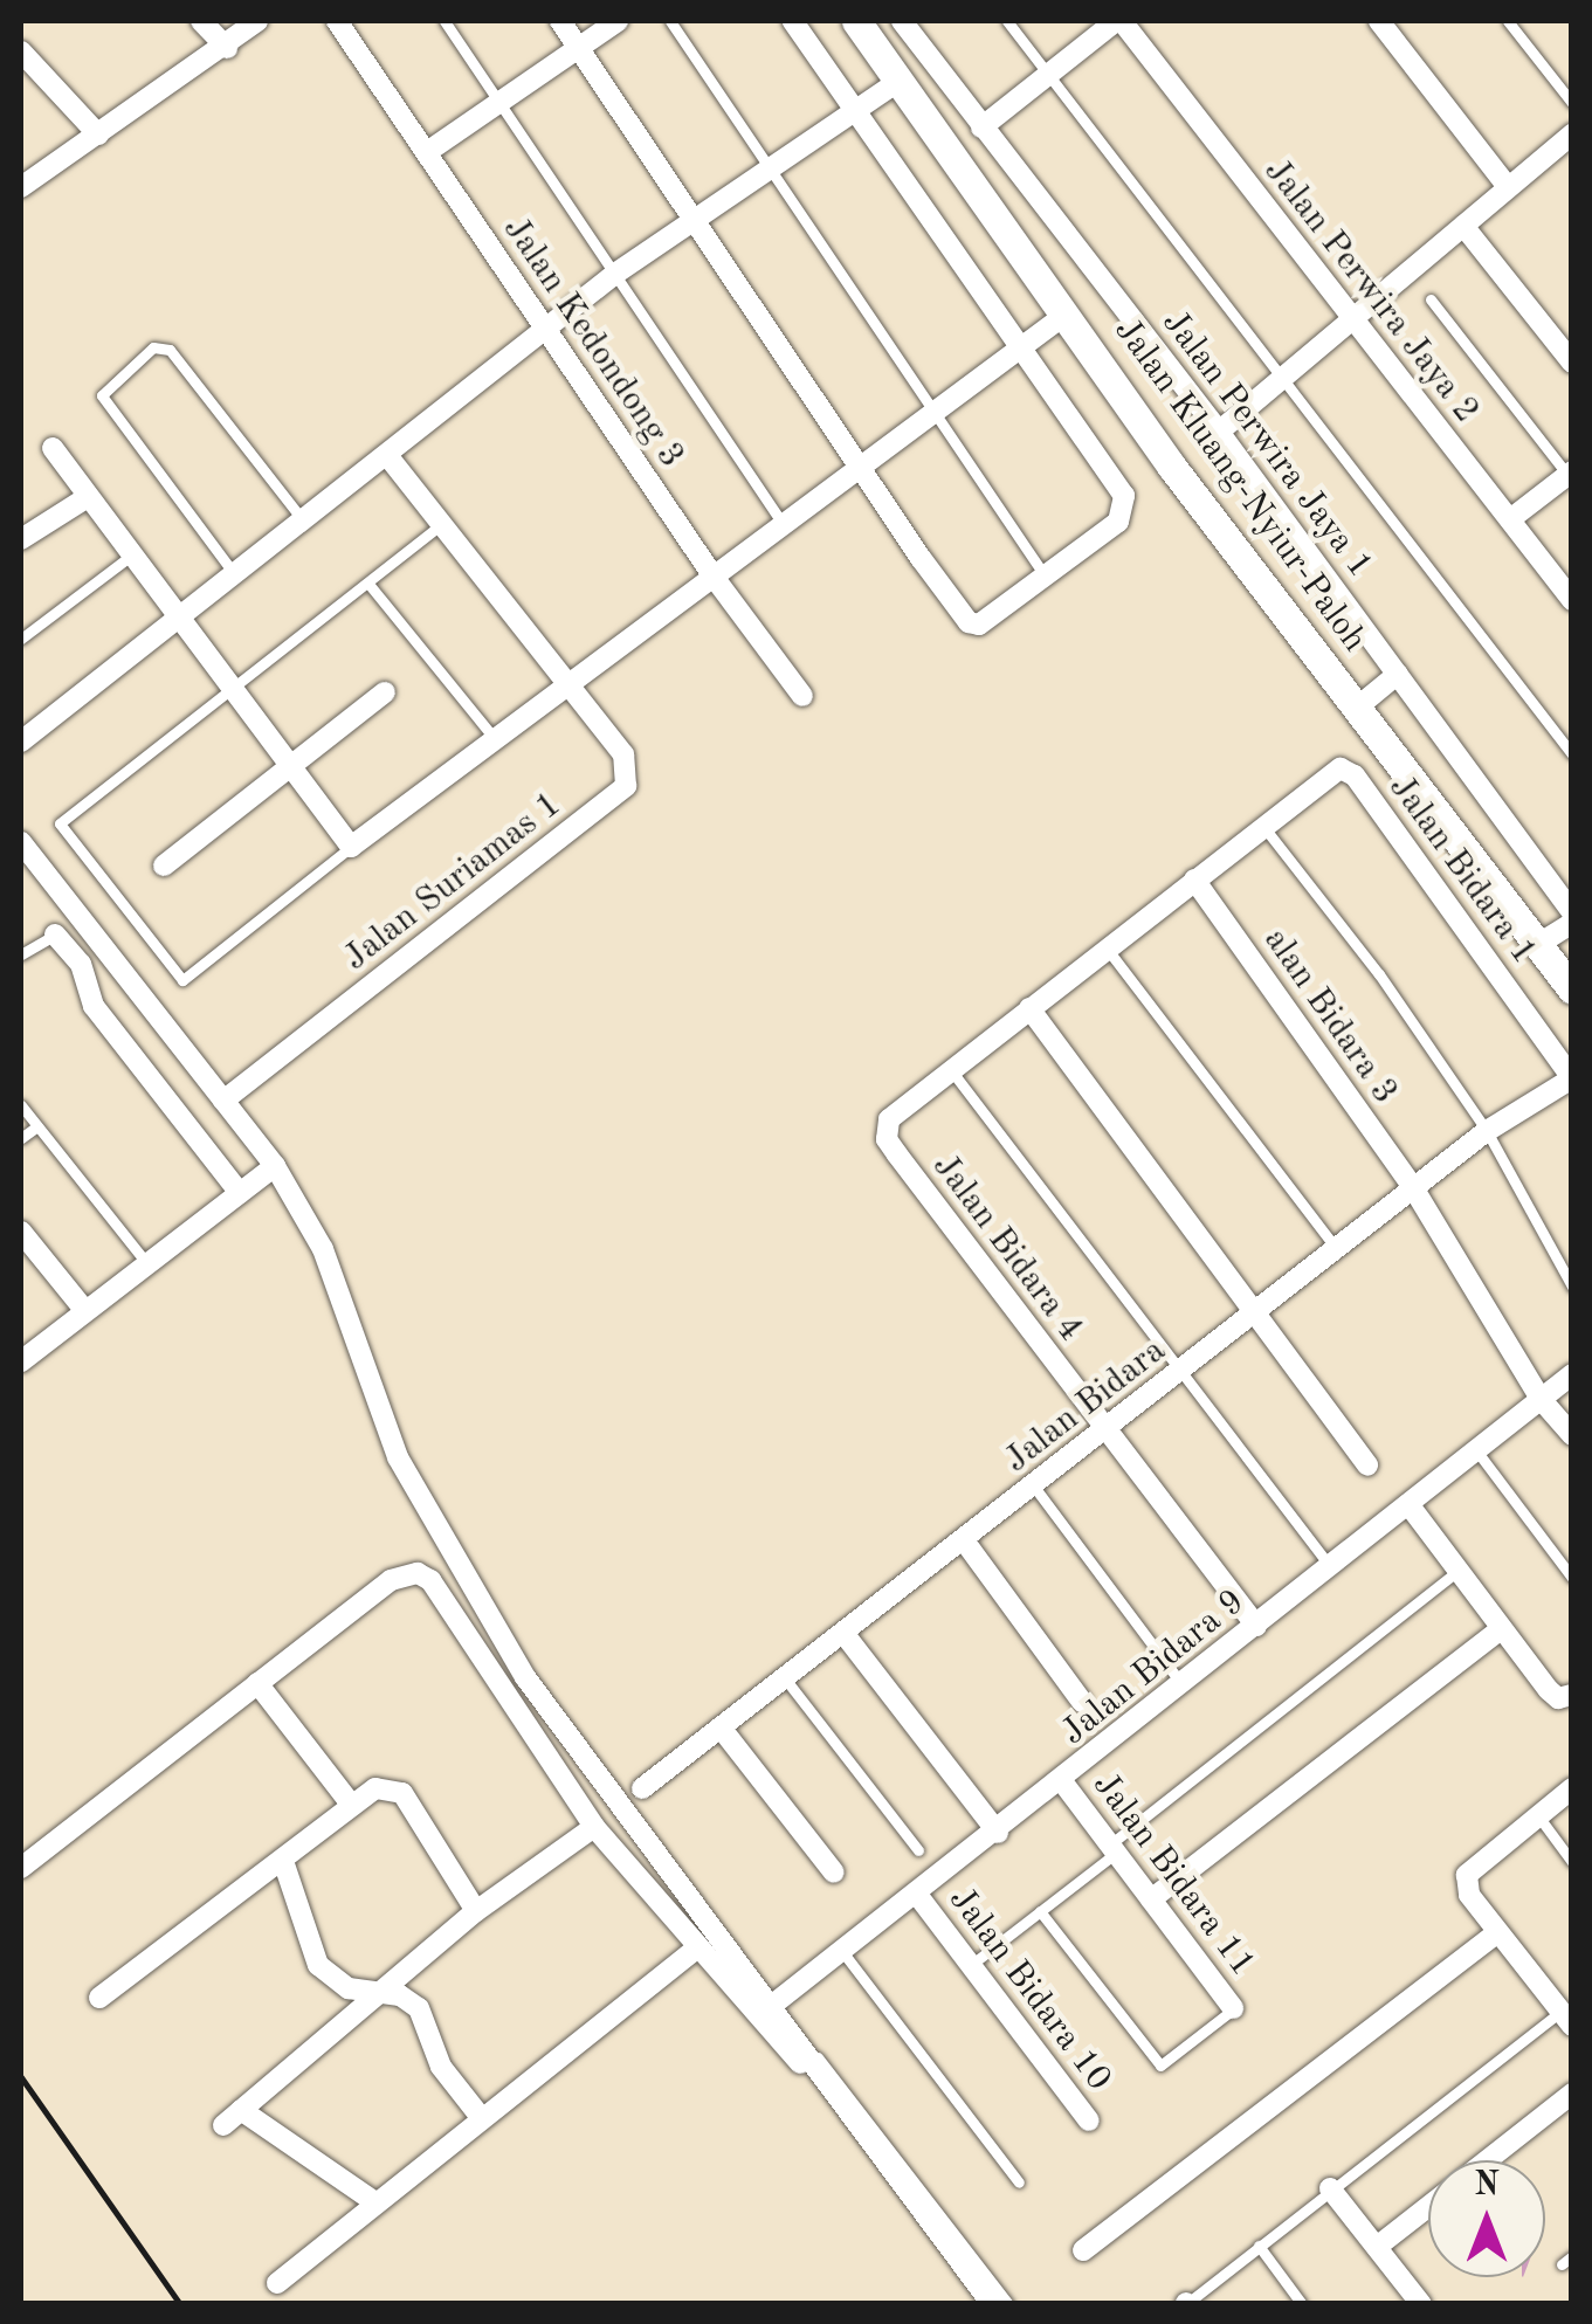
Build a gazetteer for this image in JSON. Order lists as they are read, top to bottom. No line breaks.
{"streets":{"street":["Jalan Perwira Jaya 2","Jalan Kedondong 3","Jalan Perwira Jaya 1","Jalan Kluang-Nyiur-Paloh","Jalan Bidara 1","Jalan Suriamas 1","alan Bidara 3","Jalan Bidara 4","Jalan Bidara","Jalan Bidara 9","Jalan Bidara 11","Jalan Bidara 10"]},"crossings":[["Jalan Bidara 1","Jalan Bidara"],["alan Bidara 3","Jalan Bidara"],["alan Bidara 3","Jalan Bidara 9"],["Jalan Bidara 4","Jalan Bidara"],["Jalan Bidara 4","Jalan Bidara 9"],["Jalan Bidara 9","Jalan Bidara 11"],["Jalan Bidara 9","Jalan Bidara 10"]],"north":"top"}
